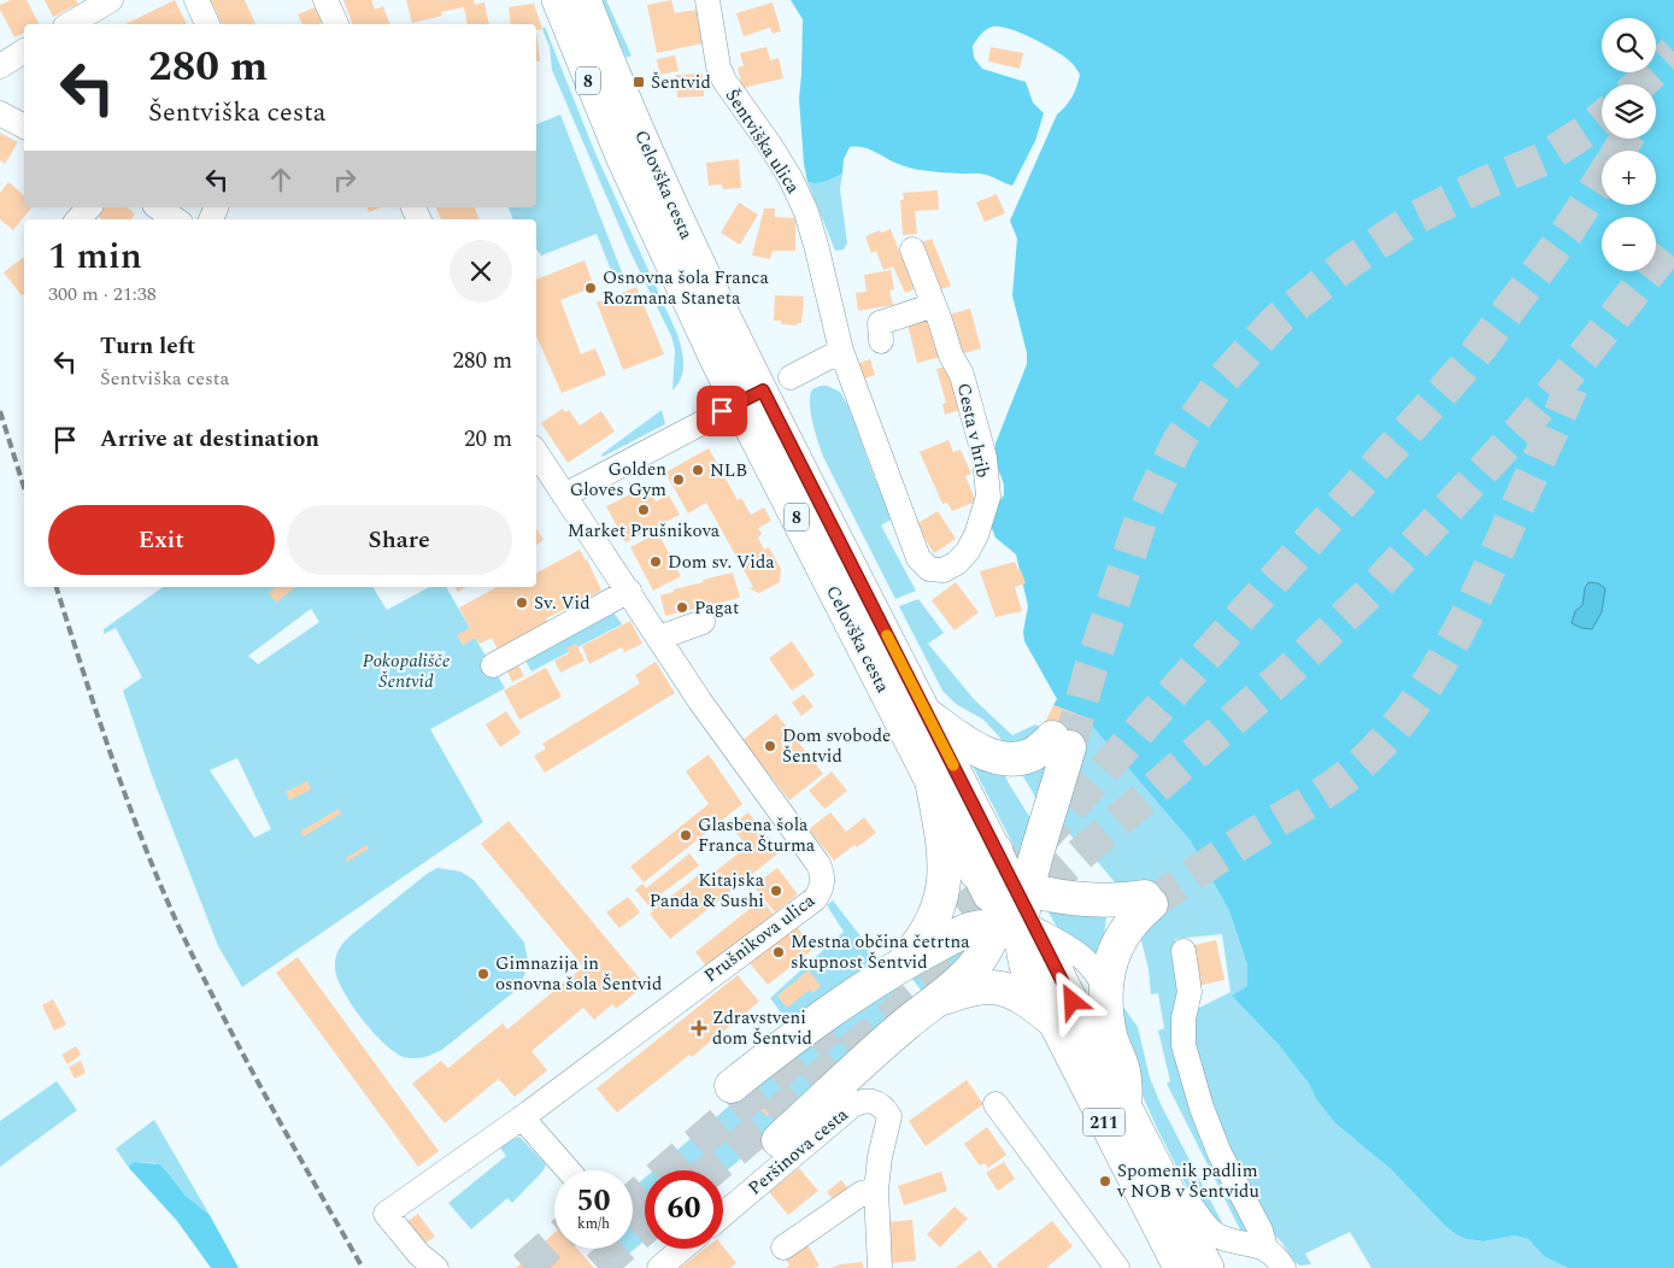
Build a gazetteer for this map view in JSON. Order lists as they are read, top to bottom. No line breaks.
{"streets":{"main road":["8","Celovška cesta","211"],"street":["Šentviška ulica","Cesta v hrib","Prušnikova ulica","Peršinova cesta"]},"crossings":[["Šentviška ulica","Cesta v hrib"]],"parks":["Pokopališče Šentvid"],"places":{"transit":["Šentvid"],"other":["Osnovna šola Franca Rozmana Staneta","NLB","Golden Gloves Gym","Market Prušnikova","Dom sv. Vida","Sv. Vid","Pagat","Dom svobode Šentvid","Glasbena šola Franca Šturma","Kitajska Panda & Sushi","Mestna občina četrtna skupnost Šentvid","Gimnazija in osnovna šola Šentvid","Spomenik padlim v NOB v Šentvidu"],"health":["Zdravstveni dom Šentvid"]},"page":{"map_buttons":["+","−"],"turn":["280 m","Šentviška cesta"],"heading":["1 min","300 m · 21:38"],"list":[{"name":"Turn left","note":"Šentviška cesta","value":"280 m"},{"name":"Arrive at destination","value":"20 m"}],"buttons":["Exit","Share"],"speed":"50 km/h","limit":"60"}}
